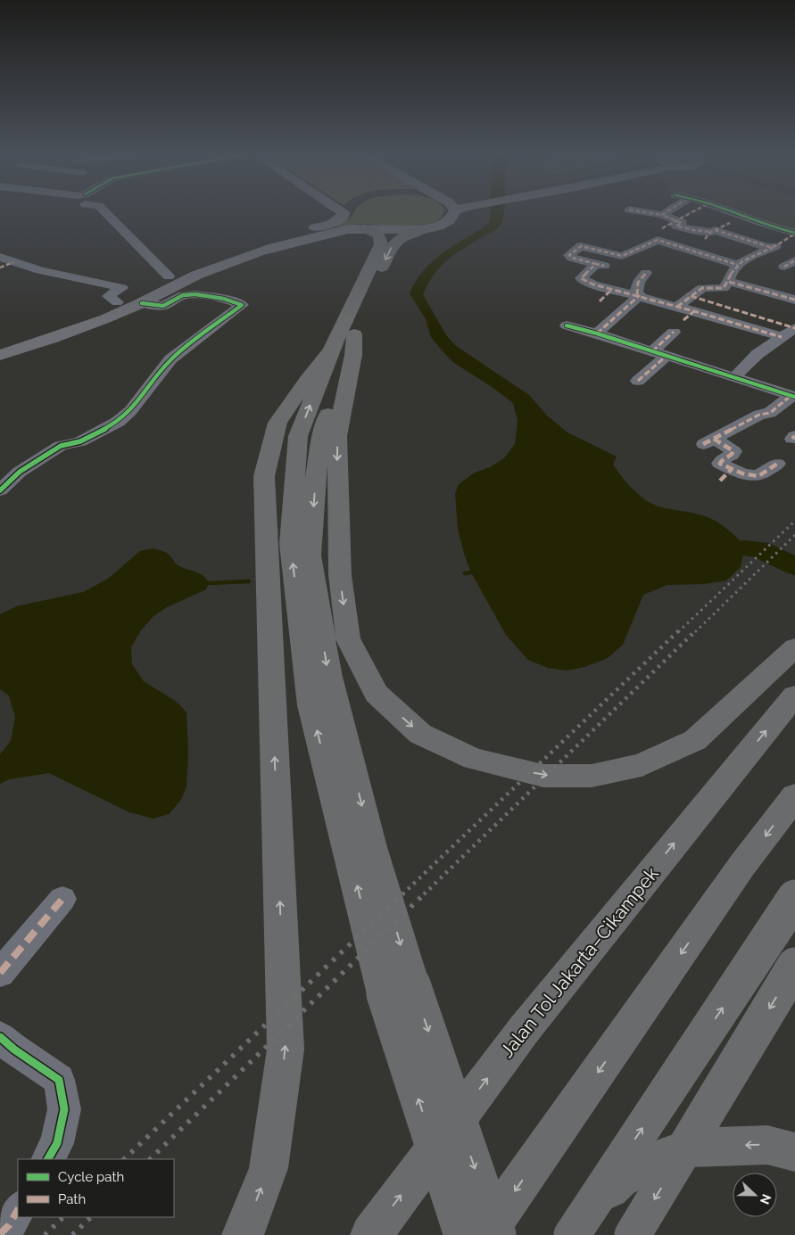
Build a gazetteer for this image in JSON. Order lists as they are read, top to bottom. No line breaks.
{"streets":{"highway":["Jalan Tol Jakarta–Cikampek"]},"legend":["Cycle path","Path"],"north":"right"}
